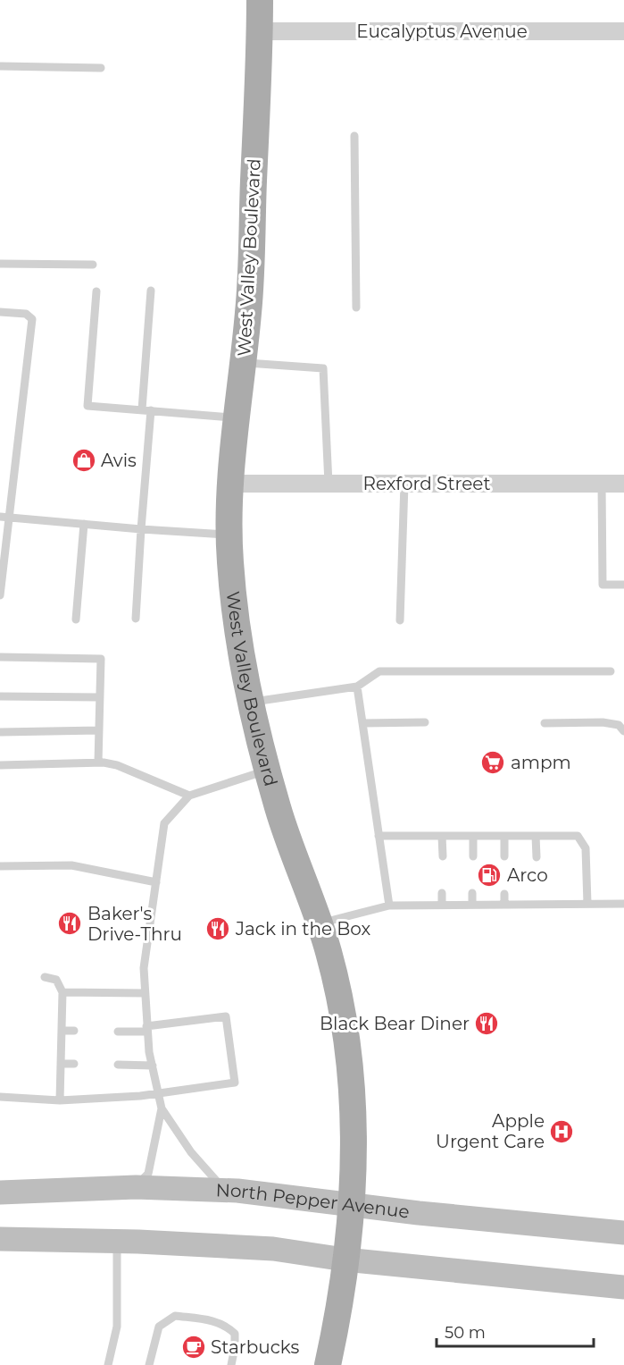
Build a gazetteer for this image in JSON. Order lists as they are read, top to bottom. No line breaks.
{"streets":{"main road":["West Valley Boulevard","North Pepper Avenue"],"street":["Eucalyptus Avenue","Rexford Street"]},"crossings":[["Eucalyptus Avenue","West Valley Boulevard"],["West Valley Boulevard","Rexford Street"],["West Valley Boulevard","North Pepper Avenue"]],"places":{"shop":["Avis"],"supermarket":["ampm"],"fuel station":["Arco"],"restaurant":["Baker's Drive-Thru","Jack in the Box","Black Bear Diner"],"hospital":["Apple Urgent Care"],"cafe":["Starbucks"]},"scale_bar":"50 m"}
